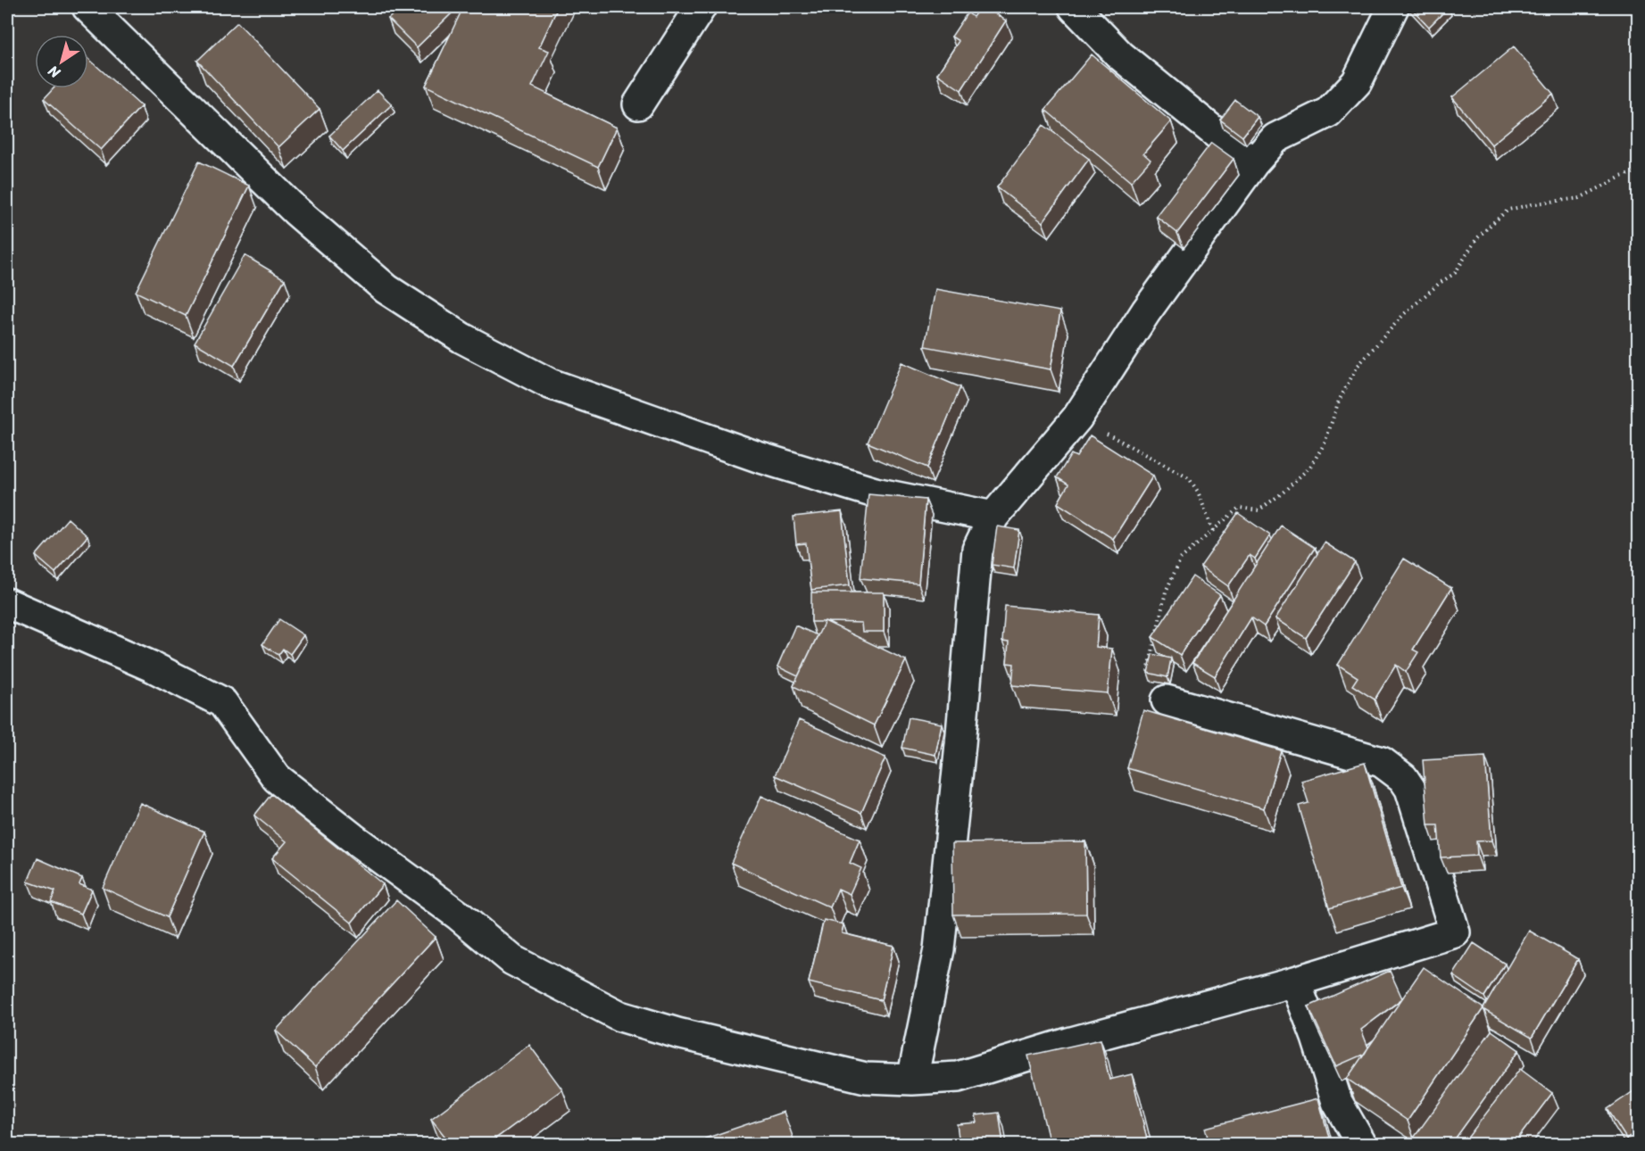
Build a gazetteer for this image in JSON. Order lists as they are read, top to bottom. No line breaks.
{"north":"bottom left"}
